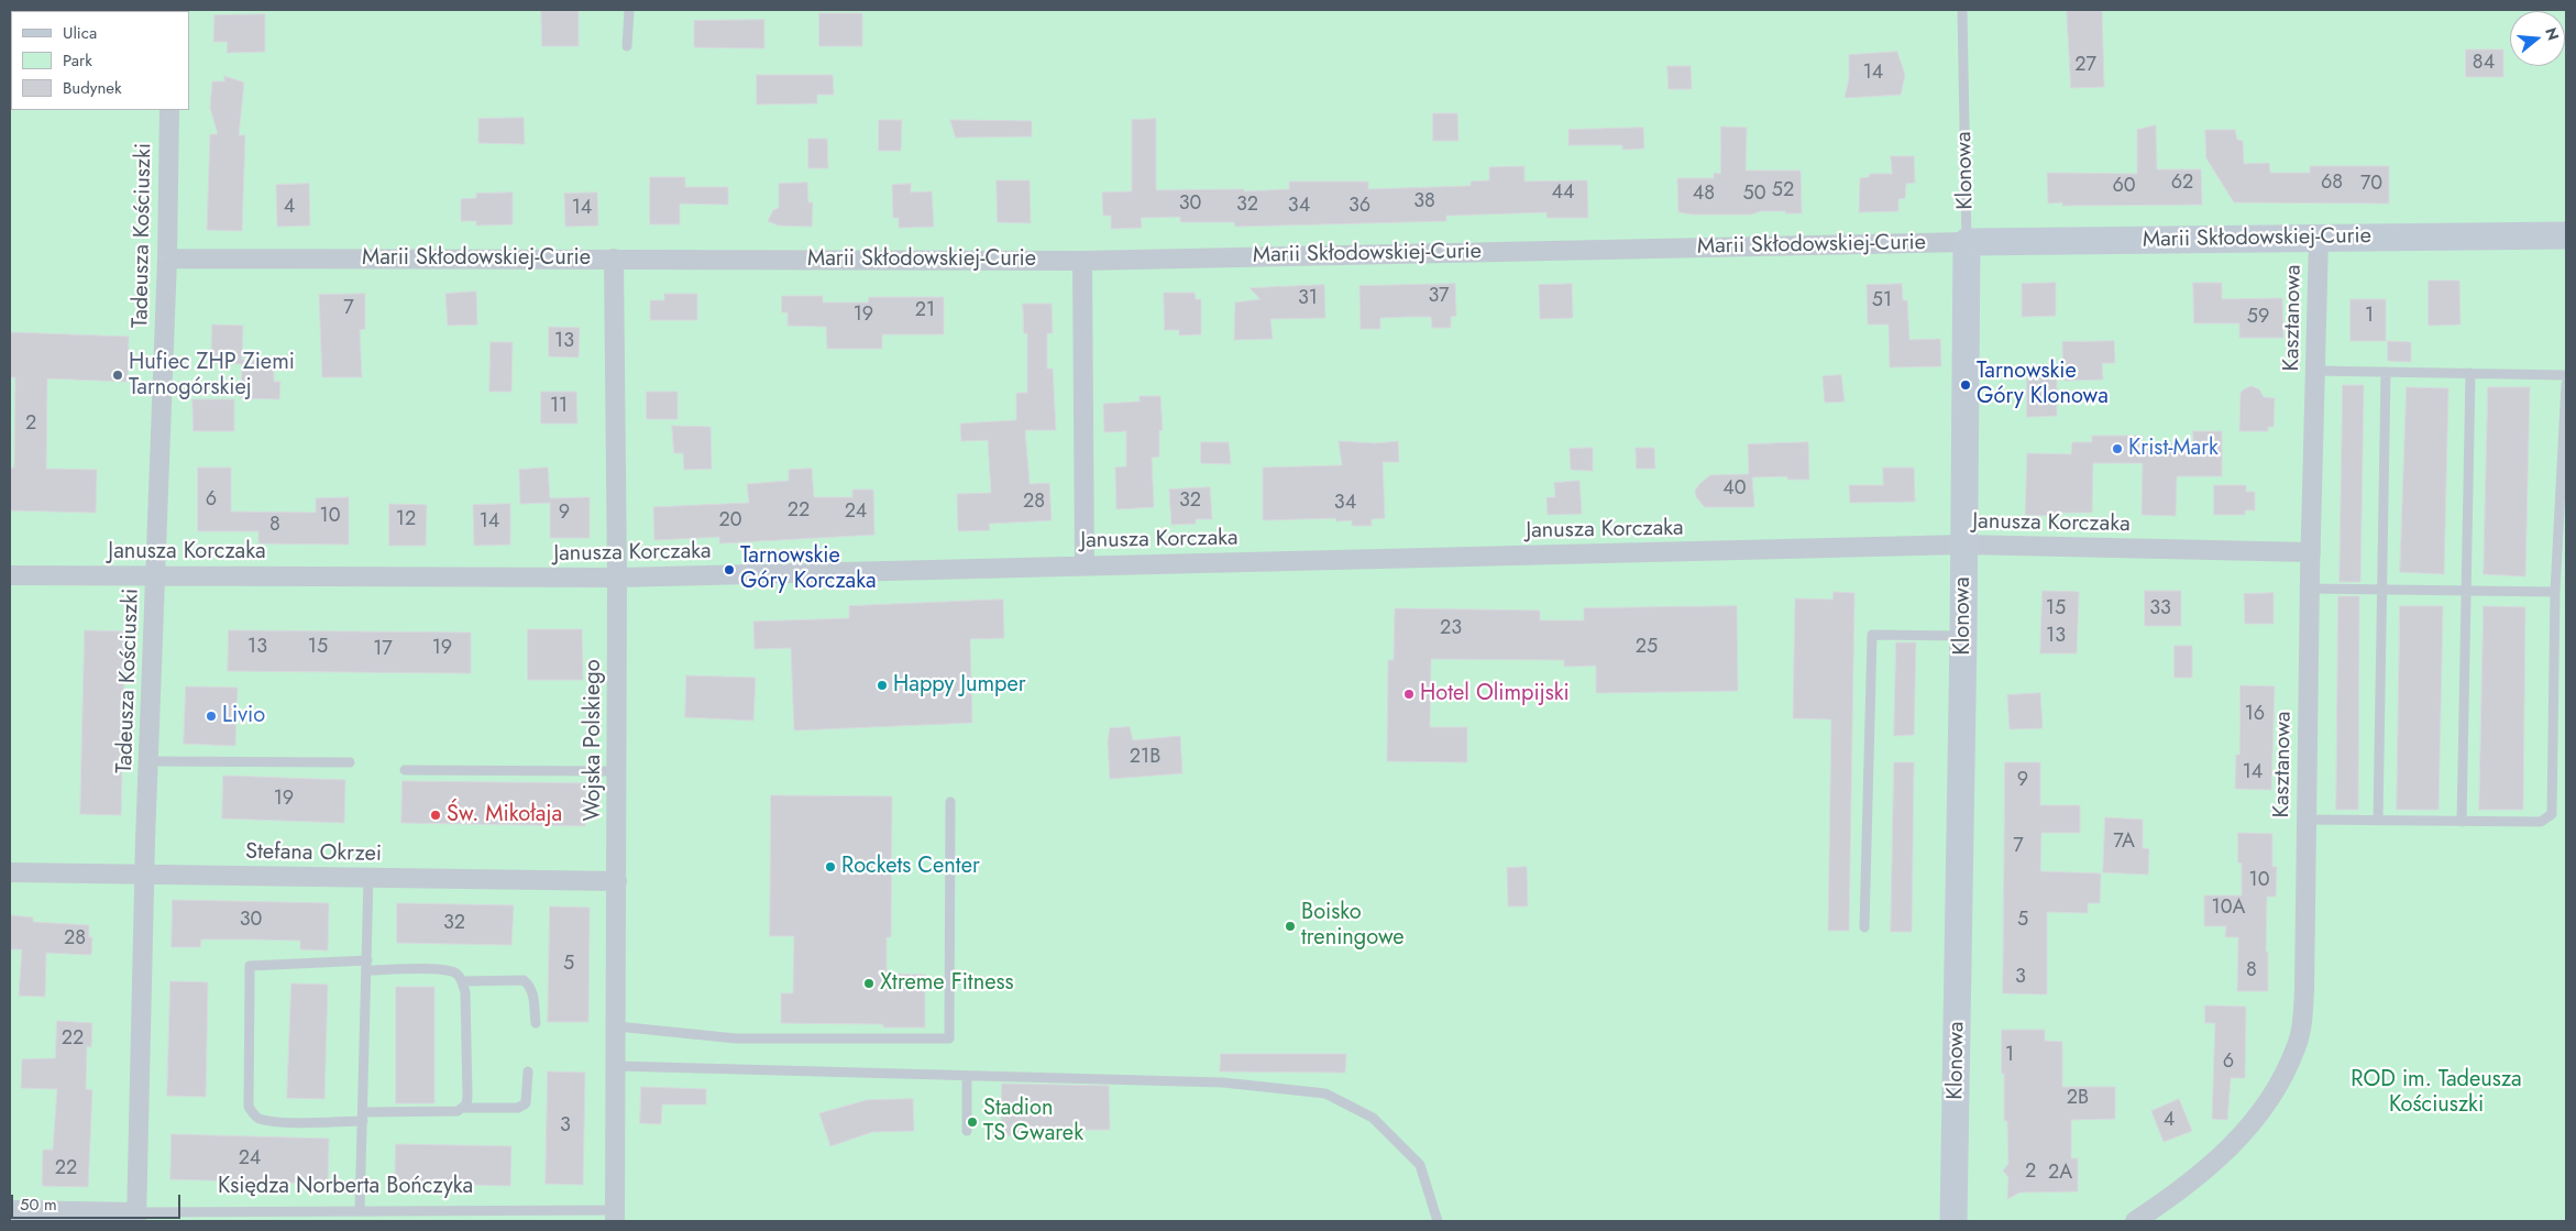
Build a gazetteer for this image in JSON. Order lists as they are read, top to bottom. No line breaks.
{"streets":{"street":["Klonowa","Tadeusza Kościuszki","Marii Skłodowskiej-Curie","Kasztanowa","Janusza Korczaka","Wojska Polskiego","Stefana Okrzei","Księdza Norberta Bończyka"]},"crossings":[["Klonowa","Marii Skłodowskiej-Curie"],["Klonowa","Janusza Korczaka"],["Tadeusza Kościuszki","Marii Skłodowskiej-Curie"],["Tadeusza Kościuszki","Janusza Korczaka"],["Tadeusza Kościuszki","Stefana Okrzei"],["Tadeusza Kościuszki","Księdza Norberta Bończyka"],["Marii Skłodowskiej-Curie","Kasztanowa"],["Marii Skłodowskiej-Curie","Wojska Polskiego"],["Kasztanowa","Janusza Korczaka"],["Janusza Korczaka","Wojska Polskiego"],["Wojska Polskiego","Stefana Okrzei"],["Wojska Polskiego","Księdza Norberta Bończyka"]],"parks":["ROD im. Tadeusza Kościuszki"],"places":["Hufiec ZHP Ziemi Tarnogórskiej","Tarnowskie Góry Klonowa","Krist-Mark","Tarnowskie Góry Korczaka","Happy Jumper","Hotel Olimpijski","Livio","Św. Mikołaja","Rockets Center","Boisko treningowe","Xtreme Fitness","Stadion TS Gwarek"],"house_numbers":["84","27","14","62","68","70","60","52","44","48","50","38","30","32","34","36","4","14","37","31","51","7","21","19","1","59","13","11","2","40","6","32","28","34","22","24","9","10","12","20","14","8","15","33","23","13","13","15","25","19","17","16","21B","14","9","19","7A","7","10","10A","30","5","32","28","5","8","3","22","1","6","2B","4","3","24","22","2","2A"],"legend":["Ulica","Park","Budynek"],"scale_bar":"50 m","north":"right"}
